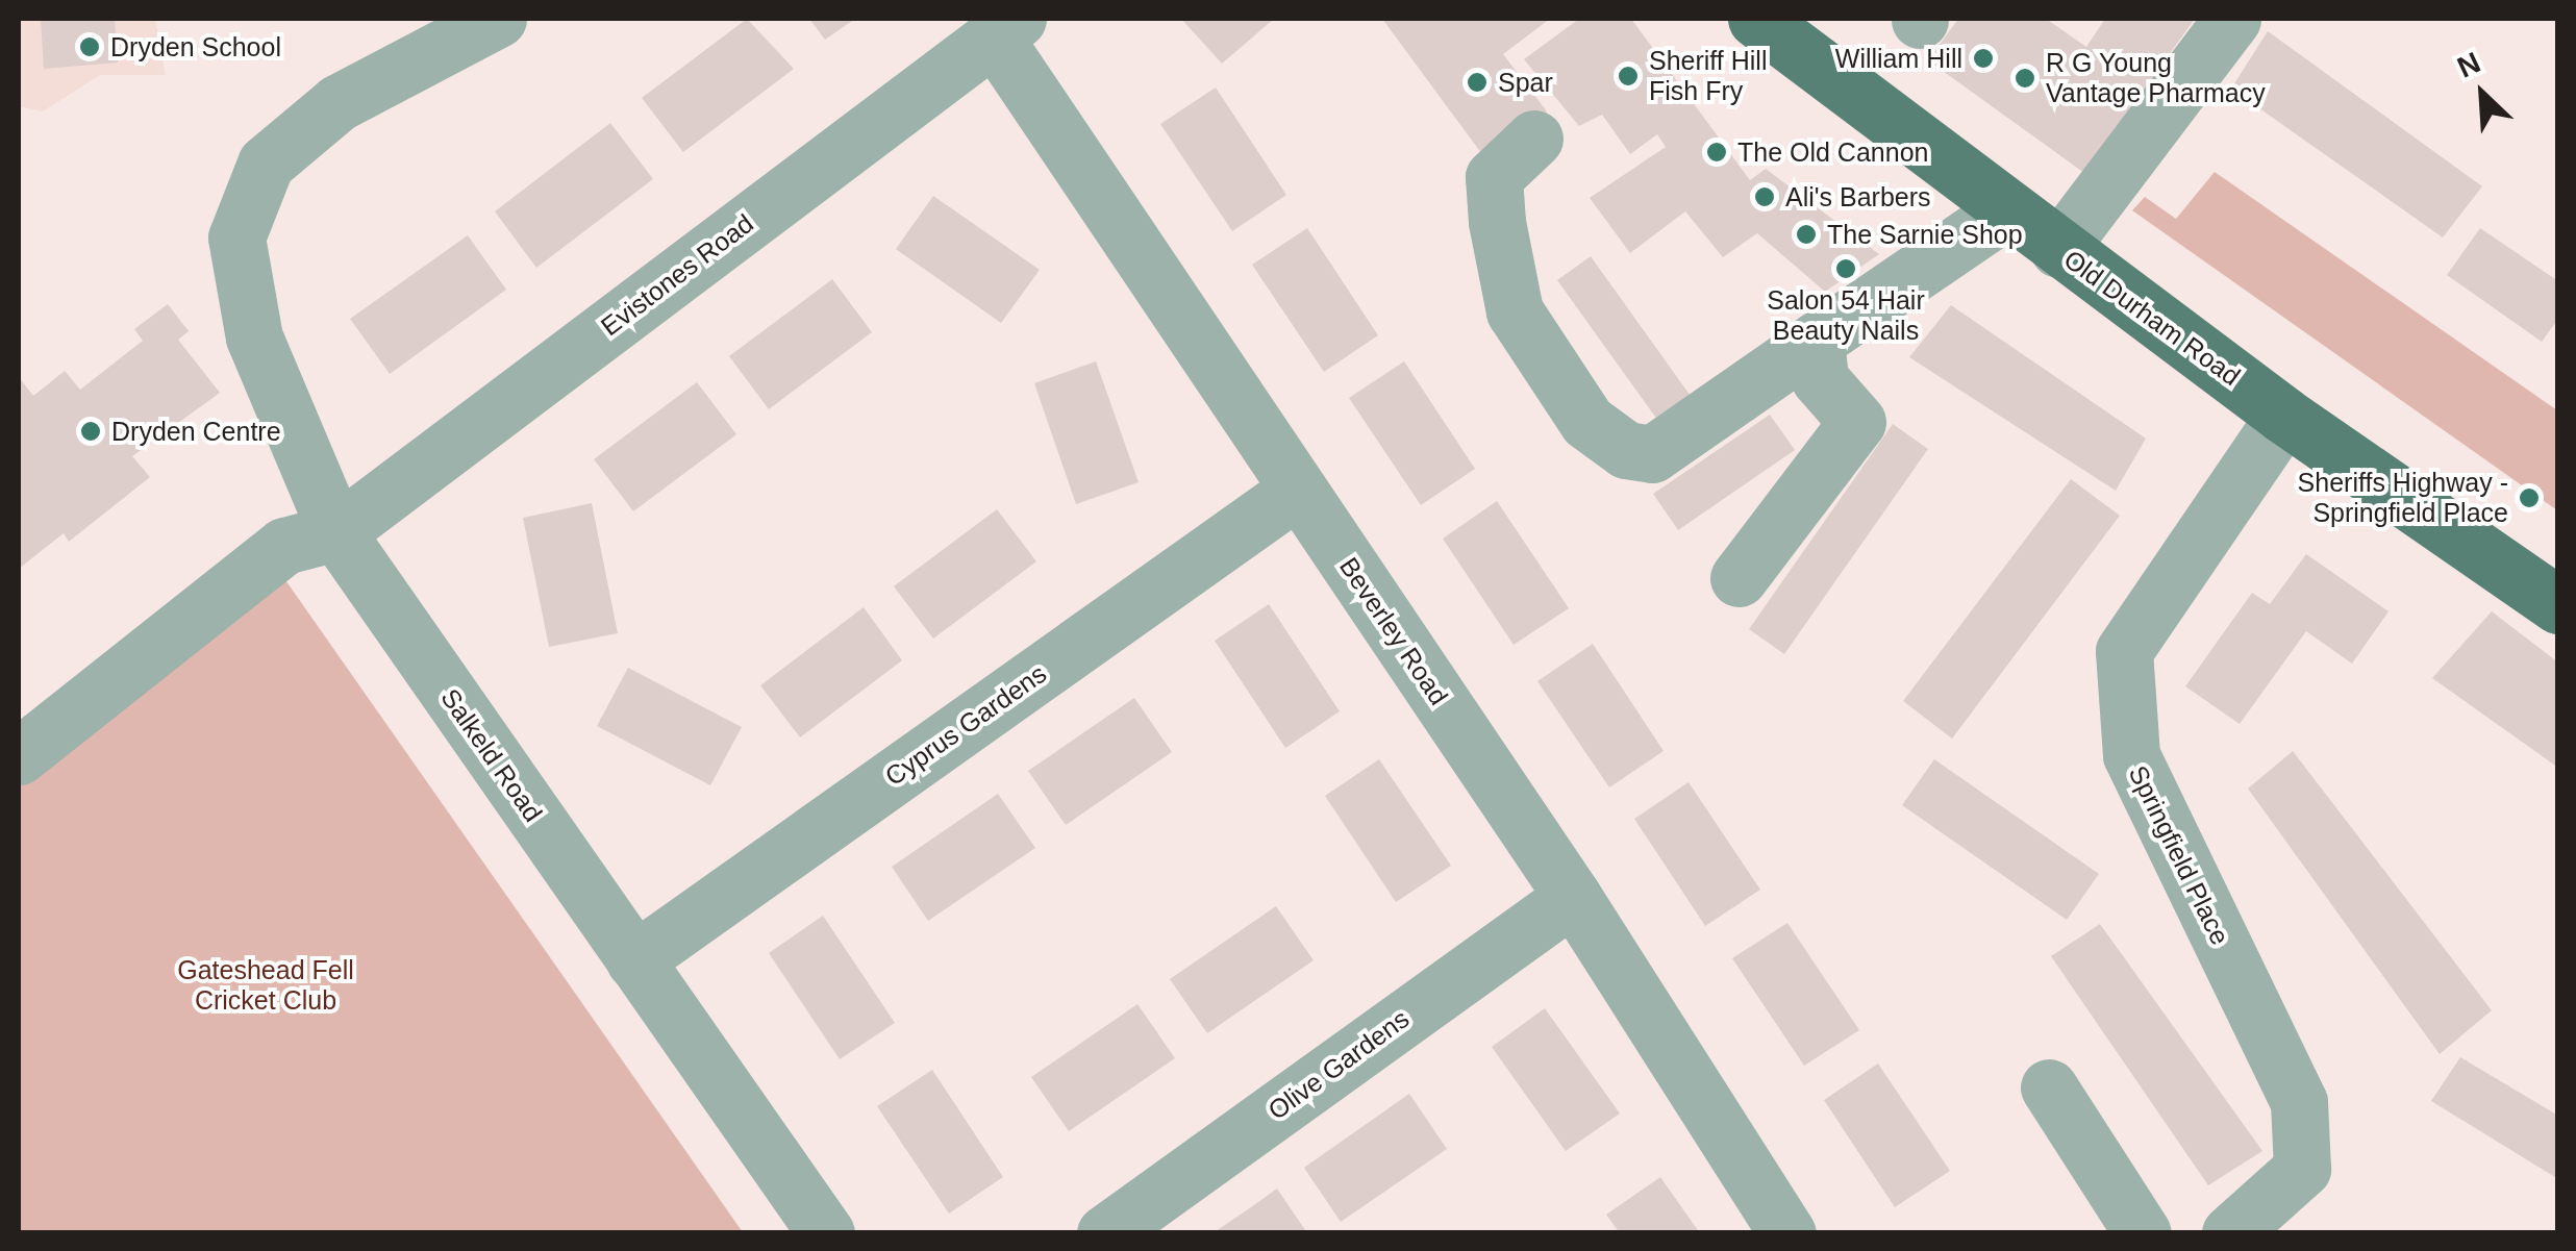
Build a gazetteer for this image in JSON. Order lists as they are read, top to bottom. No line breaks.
{"streets":{"main road":["Old Durham Road"],"street":["Evistones Road","Beverley Road","Cyprus Gardens","Salkeld Road","Springfield Place","Olive Gardens"]},"crossings":[["Evistones Road","Beverley Road"],["Evistones Road","Salkeld Road"],["Old Durham Road","Springfield Place"],["Beverley Road","Cyprus Gardens"],["Beverley Road","Olive Gardens"],["Cyprus Gardens","Salkeld Road"]],"parks":["Gateshead Fell Cricket Club"],"places":["Dryden School","William Hill","Sheriff Hill Fish Fry","R G Young Vantage Pharmacy","Spar","The Old Cannon","Ali's Barbers","The Sarnie Shop","Salon 54 Hair Beauty Nails","Dryden Centre","Sheriffs Highway - Springfield Place"],"north":"top left"}
